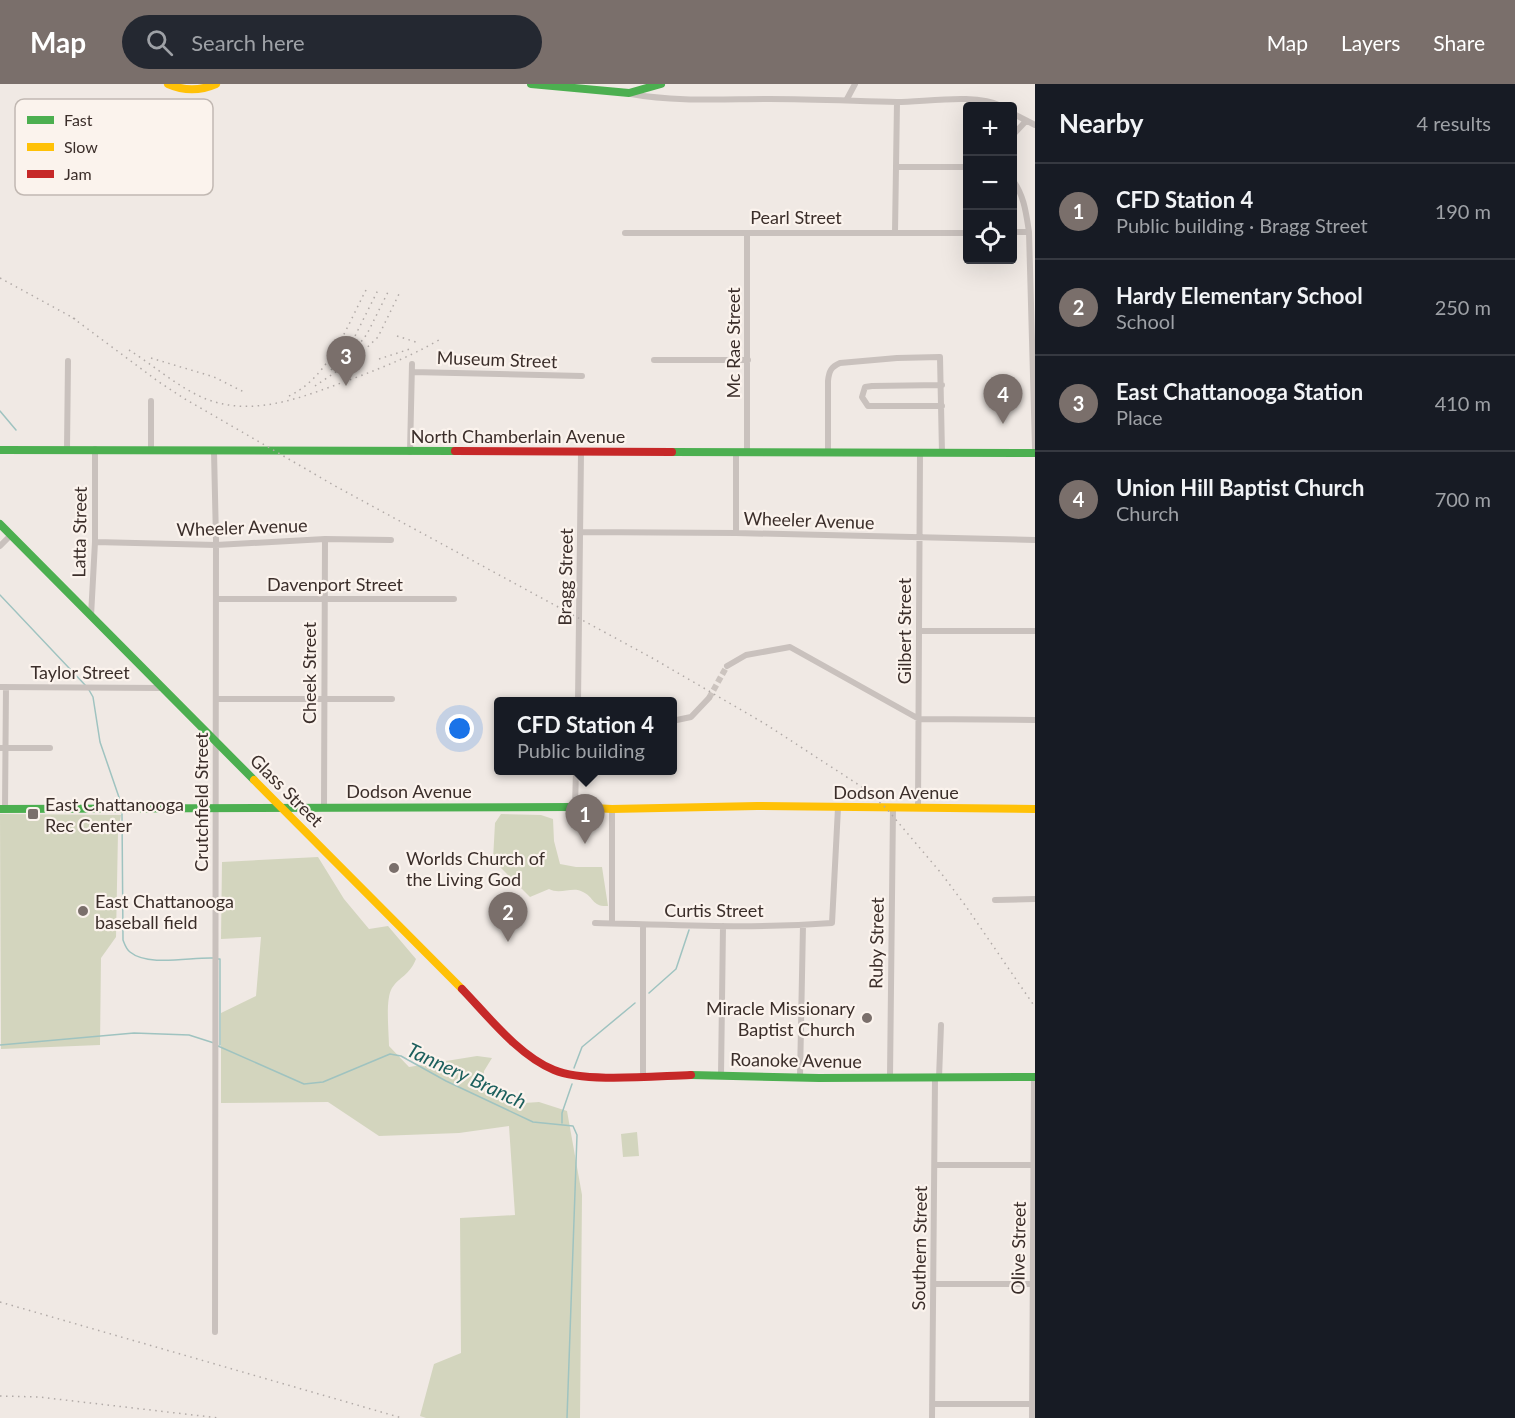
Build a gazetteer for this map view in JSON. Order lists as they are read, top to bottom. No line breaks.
{"streets":{"street":["Pearl Street","Mc Rae Street","Museum Street","North Chamberlain Avenue","Wheeler Avenue","Latta Street","Bragg Street","Davenport Street","Gilbert Street","Taylor Street","Cheek Street","Glass Street","Dodson Avenue","Crutchfield Street","Curtis Street","Ruby Street","Roanoke Avenue","Southern Street","Olive Street"]},"crossings":[["Pearl Street","Mc Rae Street"],["Mc Rae Street","North Chamberlain Avenue"],["North Chamberlain Avenue","Latta Street"],["North Chamberlain Avenue","Bragg Street"],["North Chamberlain Avenue","Gilbert Street"],["North Chamberlain Avenue","Crutchfield Street"],["Wheeler Avenue","Latta Street"],["Wheeler Avenue","Bragg Street"],["Wheeler Avenue","Gilbert Street"],["Wheeler Avenue","Cheek Street"],["Wheeler Avenue","Crutchfield Street"],["Latta Street","Glass Street"],["Davenport Street","Cheek Street"],["Davenport Street","Crutchfield Street"],["Gilbert Street","Dodson Avenue"],["Taylor Street","Glass Street"],["Cheek Street","Dodson Avenue"],["Glass Street","Dodson Avenue"],["Glass Street","Crutchfield Street"],["Glass Street","Roanoke Avenue"],["Dodson Avenue","Crutchfield Street"],["Dodson Avenue","Curtis Street"],["Dodson Avenue","Ruby Street"],["Ruby Street","Roanoke Avenue"],["Roanoke Avenue","Southern Street"],["Roanoke Avenue","Olive Street"]],"water":["Tannery Branch"],"places":{"transit":["East Chattanooga Rec Center"],"other":["Worlds Church of the Living God","East Chattanooga baseball field","Miracle Missionary Baptist Church"]},"legend":["Fast","Slow","Jam"],"page":{"header":"Map","search":"Search here","nav":["Map","Layers","Share"],"heading":["Nearby","4 results"],"map_buttons":["+","−"],"list":[{"mark":"1","name":"CFD Station 4","note":"Public building · Bragg Street","value":"190 m"},{"mark":"2","name":"Hardy Elementary School","note":"School","value":"250 m"},{"mark":"3","name":"East Chattanooga Station","note":"Place","value":"410 m"},{"mark":"4","name":"Union Hill Baptist Church","note":"Church","value":"700 m"}],"pins":["3","4","1","2"],"popup":["CFD Station 4","Public building"]}}
